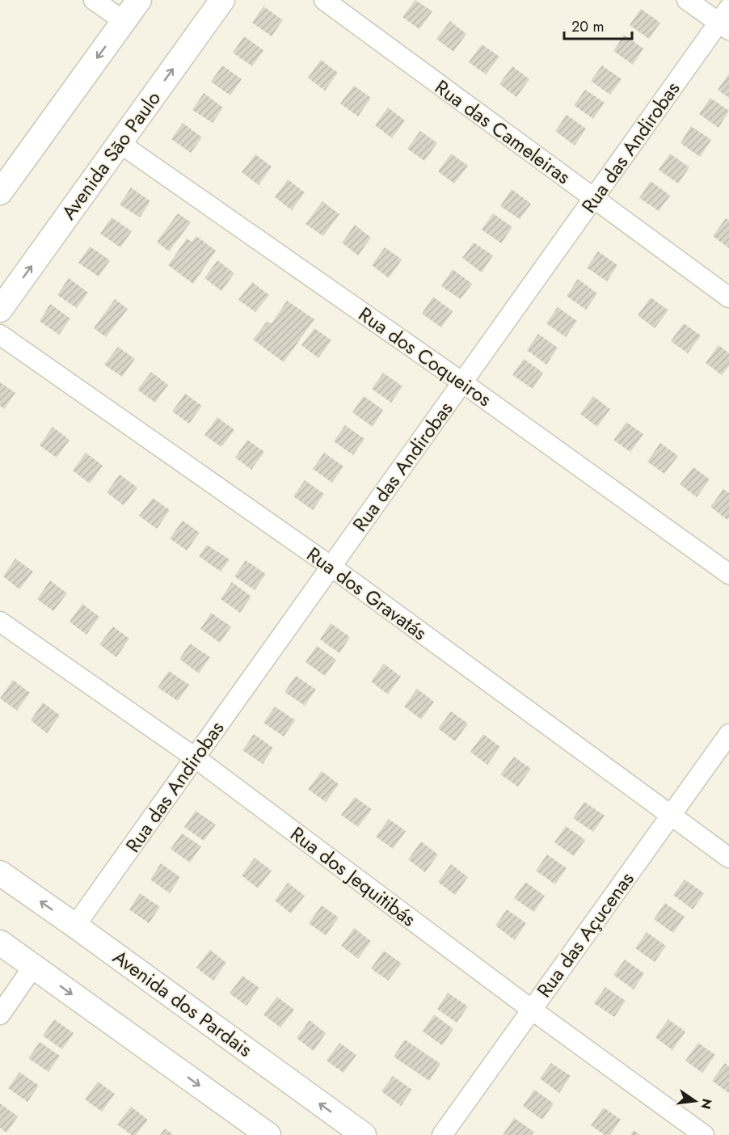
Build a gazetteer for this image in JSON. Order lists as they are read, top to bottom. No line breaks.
{"streets":{"street":["Rua das Cameleiras","Rua das Andirobas","Avenida São Paulo","Rua dos Coqueiros","Rua dos Gravatás","Rua dos Jequitibás","Rua das Açucenas","Avenida dos Pardais"]},"crossings":[["Rua das Cameleiras","Rua das Andirobas"],["Rua das Andirobas","Rua dos Coqueiros"],["Rua das Andirobas","Rua dos Gravatás"],["Rua das Andirobas","Rua dos Jequitibás"],["Rua das Andirobas","Avenida dos Pardais"],["Avenida São Paulo","Rua dos Coqueiros"],["Rua dos Gravatás","Rua das Açucenas"],["Rua dos Jequitibás","Rua das Açucenas"]],"scale_bar":"20 m","north":"right"}
